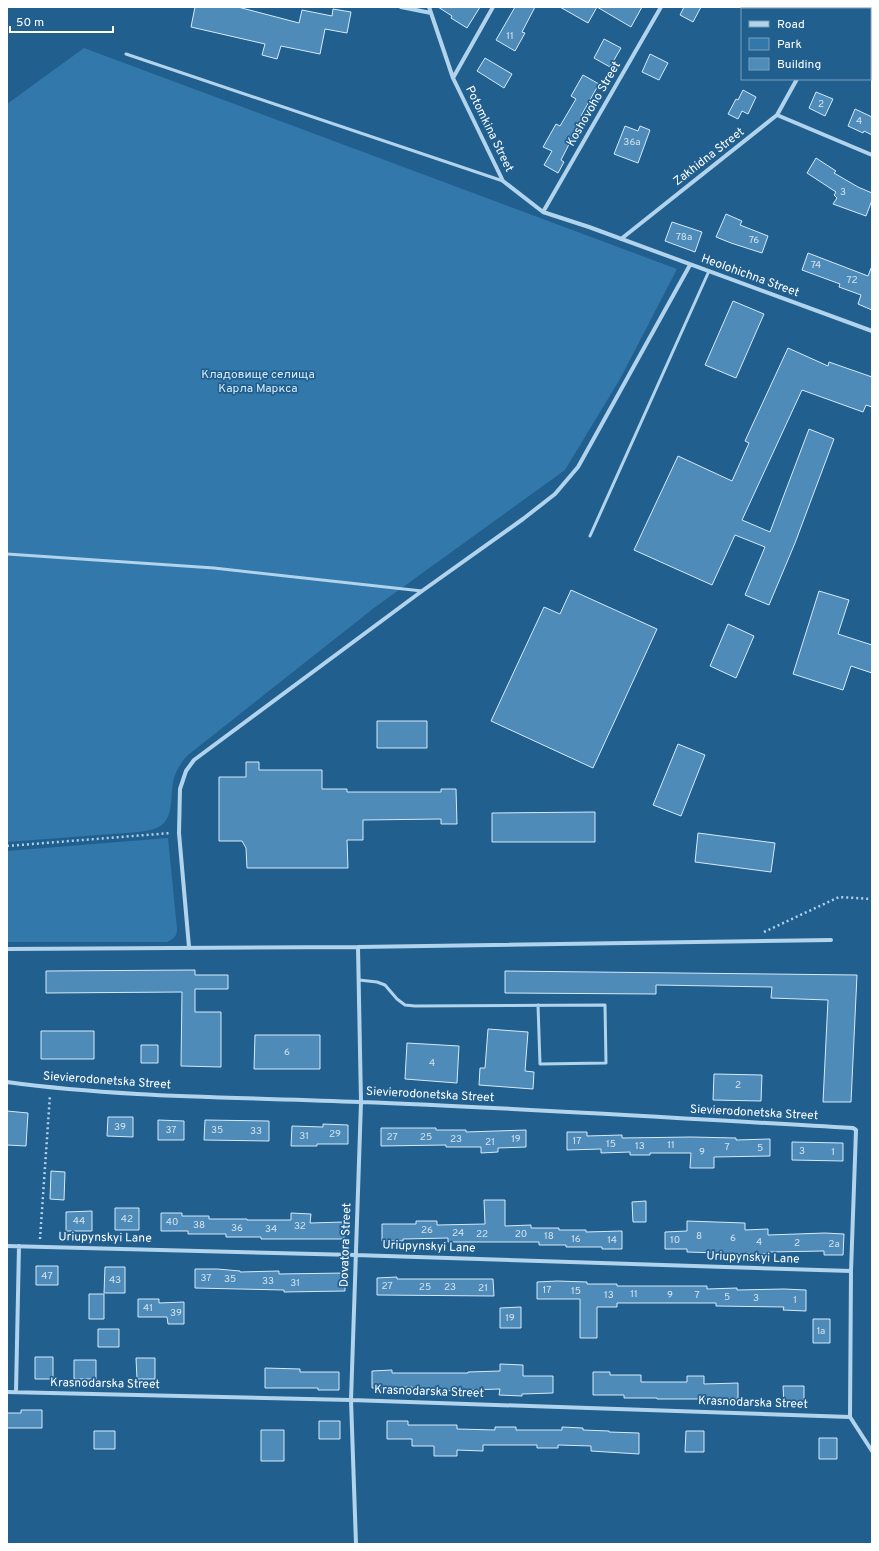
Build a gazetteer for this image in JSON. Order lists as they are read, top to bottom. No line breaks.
{"streets":{"street":["Koshovoho Street","Potomkina Street","Zakhidna Street","Heolohichna Street","Sievierodonetska Street","Uriupynskyi Lane","Dovatora Street","Krasnodarska Street"]},"crossings":[["Koshovoho Street","Potomkina Street"],["Potomkina Street","Zakhidna Street"],["Potomkina Street","Heolohichna Street"],["Zakhidna Street","Heolohichna Street"],["Sievierodonetska Street","Uriupynskyi Lane"],["Sievierodonetska Street","Dovatora Street"],["Uriupynskyi Lane","Dovatora Street"],["Dovatora Street","Krasnodarska Street"]],"parks":["Кладовище селища Карла Маркса"],"house_numbers":["11","2","4","36а","3","78а","76","74","72","6","4","2","39","37","35","33","29","31","27","25","23","19","17","21","15","11","13","7","5","3","9","1","42","44","40","38","32","36","34","26","24","22","20","18","8","6","16","14","10","4","2","2а","47","37","35","43","33","31","27","25","23","21","17","15","11","13","9","7","5","3","1","41","39","19","1а"],"legend":["Road","Park","Building"],"scale_bar":"50 m"}
